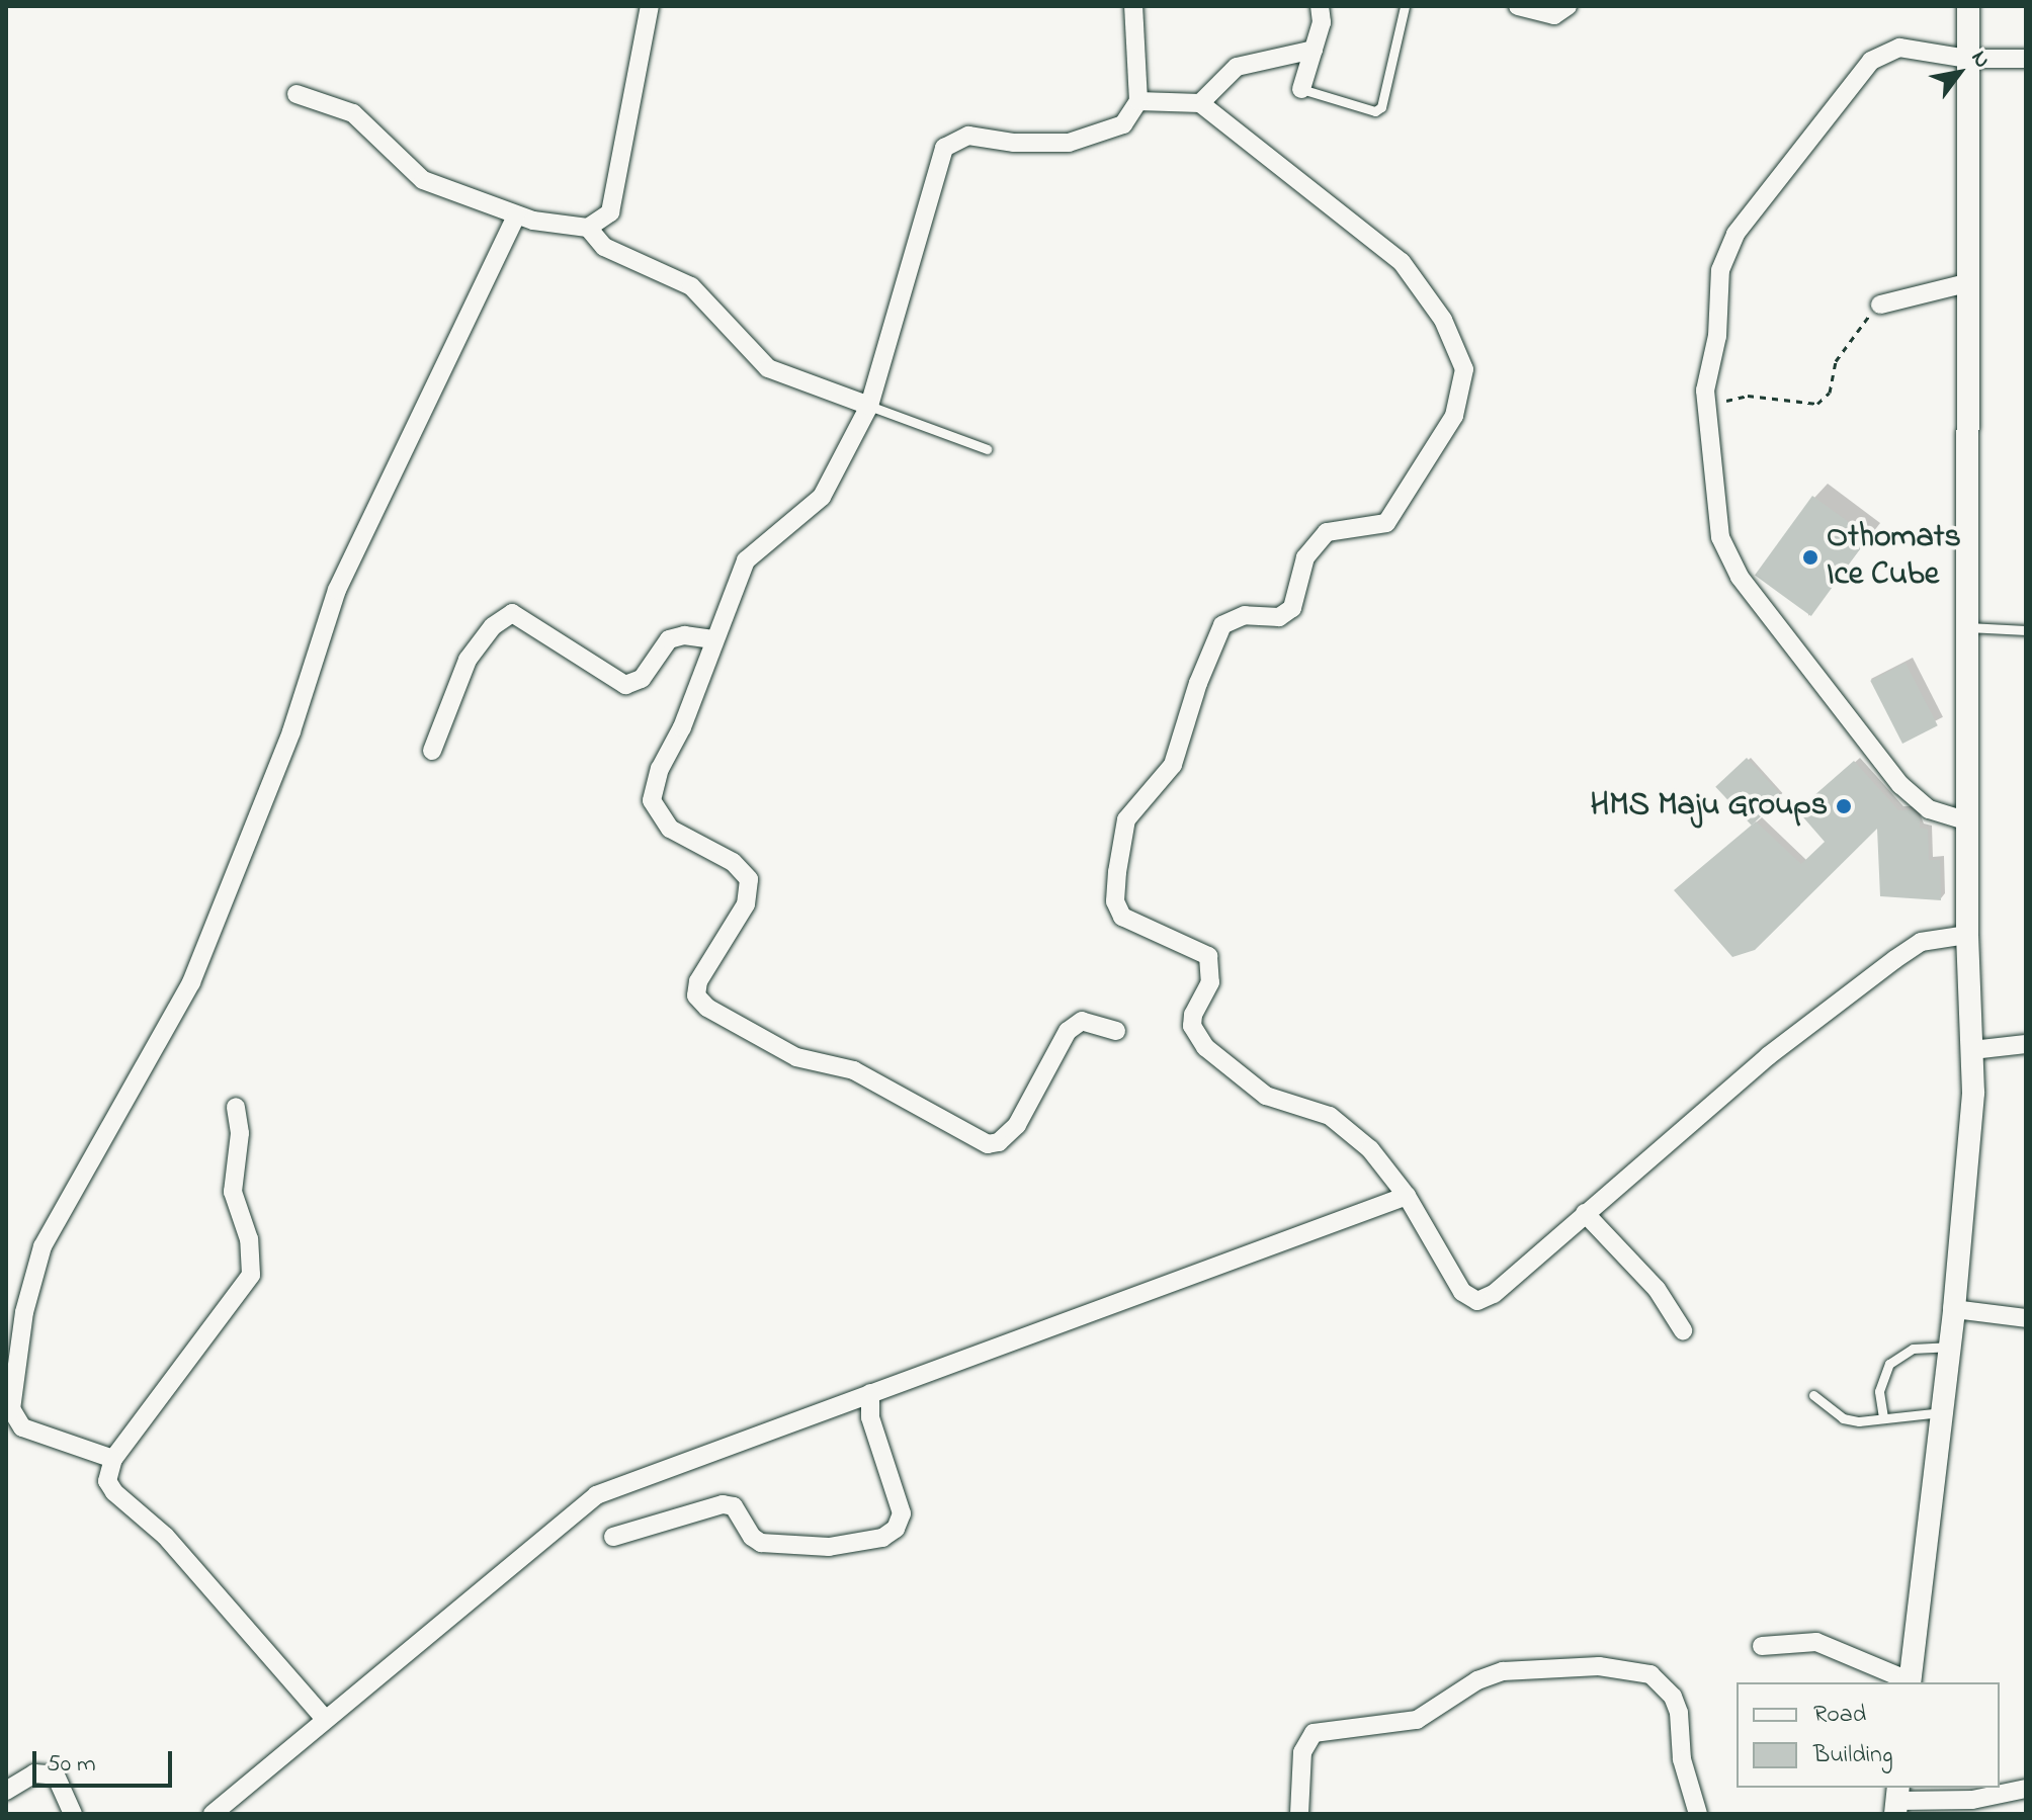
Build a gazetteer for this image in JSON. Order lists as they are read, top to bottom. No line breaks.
{"places":["Othomats Ice Cube","HMS Maju Groups"],"legend":["Road","Building"],"scale_bar":"50 m","north":"top right"}
